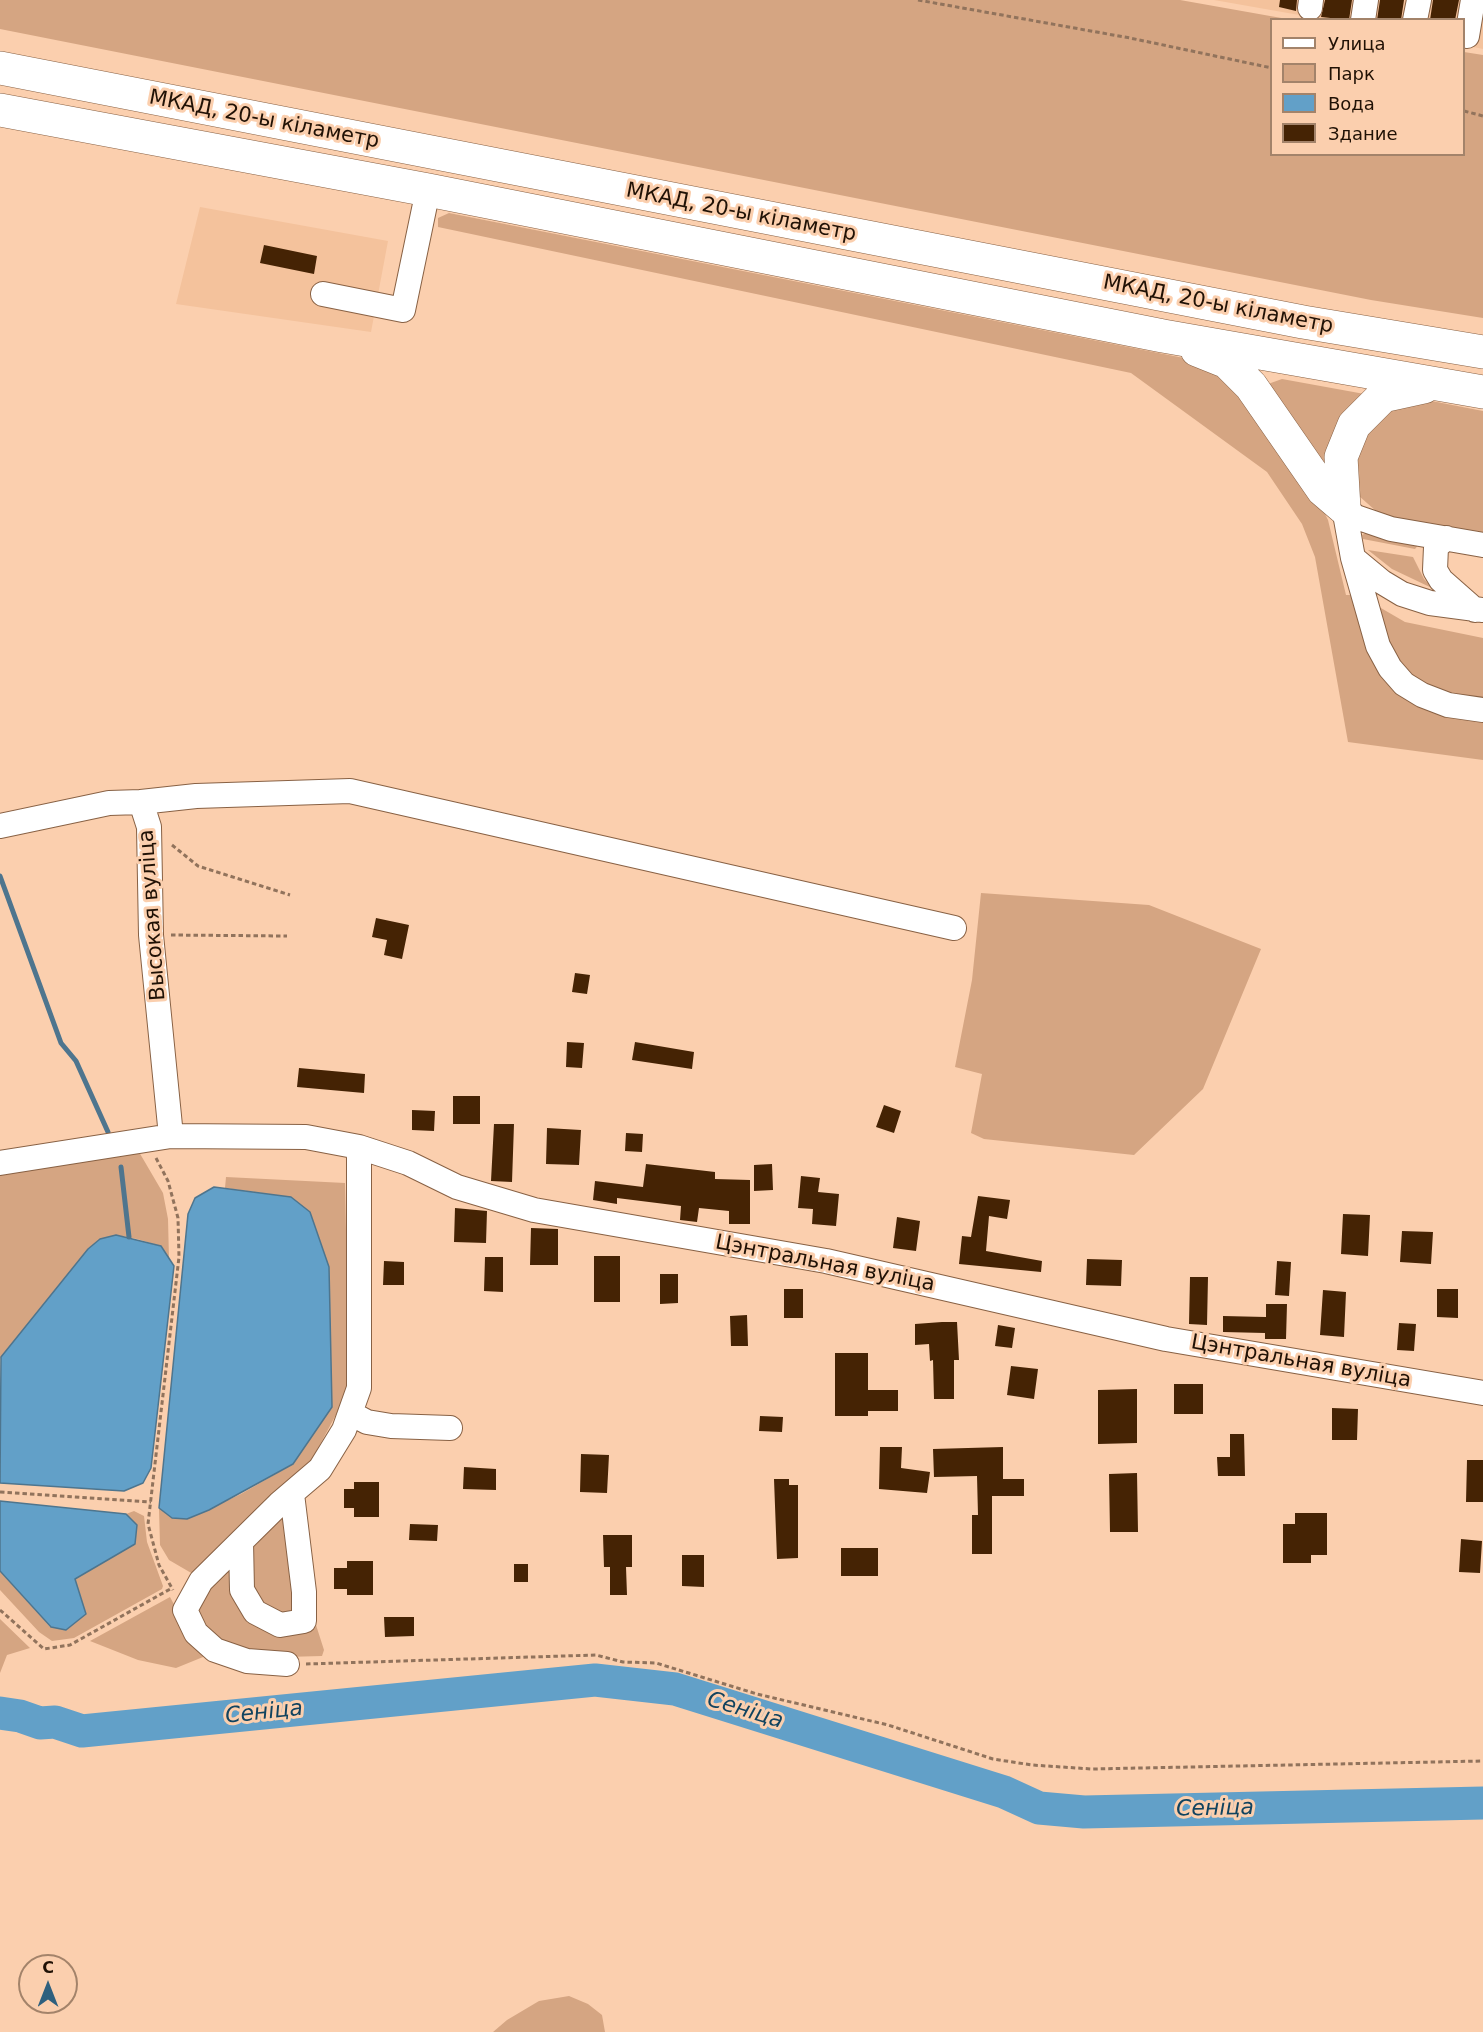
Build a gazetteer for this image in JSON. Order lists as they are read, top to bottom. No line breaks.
{"streets":{"highway":["МКАД, 20-ы кіламетр"],"street":["Высокая вуліца","Цэнтральная вуліца"]},"crossings":[["Высокая вуліца","Цэнтральная вуліца"]],"water":["Сеніца"],"legend":["Улица","Парк","Вода","Здание"],"north":"top"}
